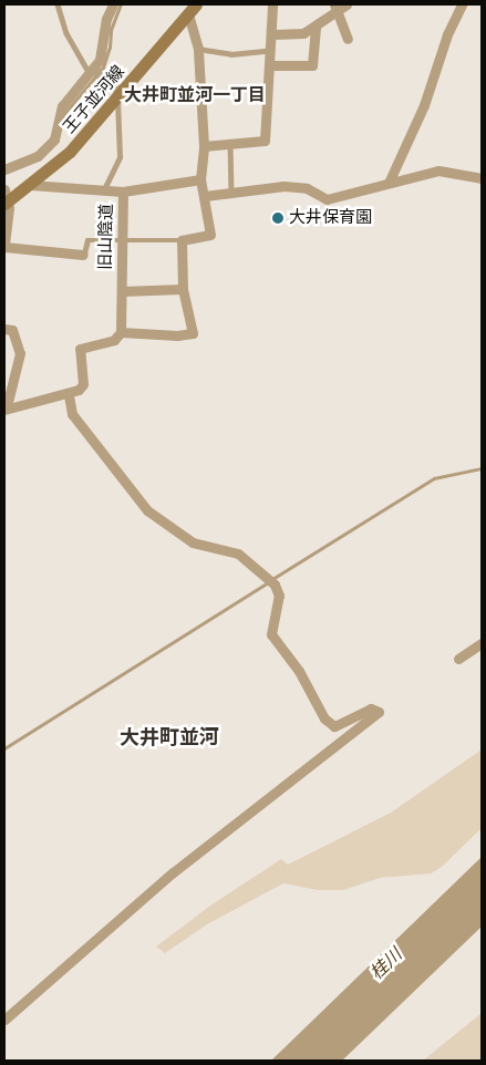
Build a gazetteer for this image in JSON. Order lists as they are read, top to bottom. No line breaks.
{"streets":{"main road":["王子並河線"],"street":["旧山陰道"]},"districts":["大井町並河一丁目","大井町並河"],"water":["桂川"],"places":["大井保育園"]}
